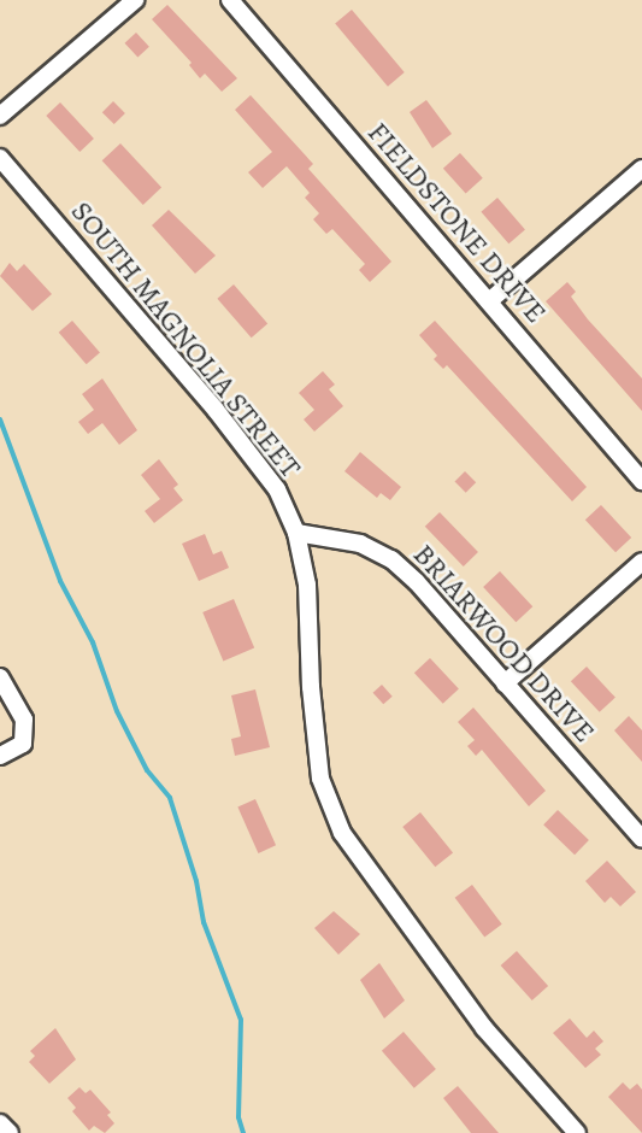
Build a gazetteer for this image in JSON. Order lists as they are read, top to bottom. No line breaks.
{"streets":{"street":["FIELDSTONE DRIVE","SOUTH MAGNOLIA STREET","BRIARWOOD DRIVE"]},"crossings":[["SOUTH MAGNOLIA STREET","BRIARWOOD DRIVE"]]}
